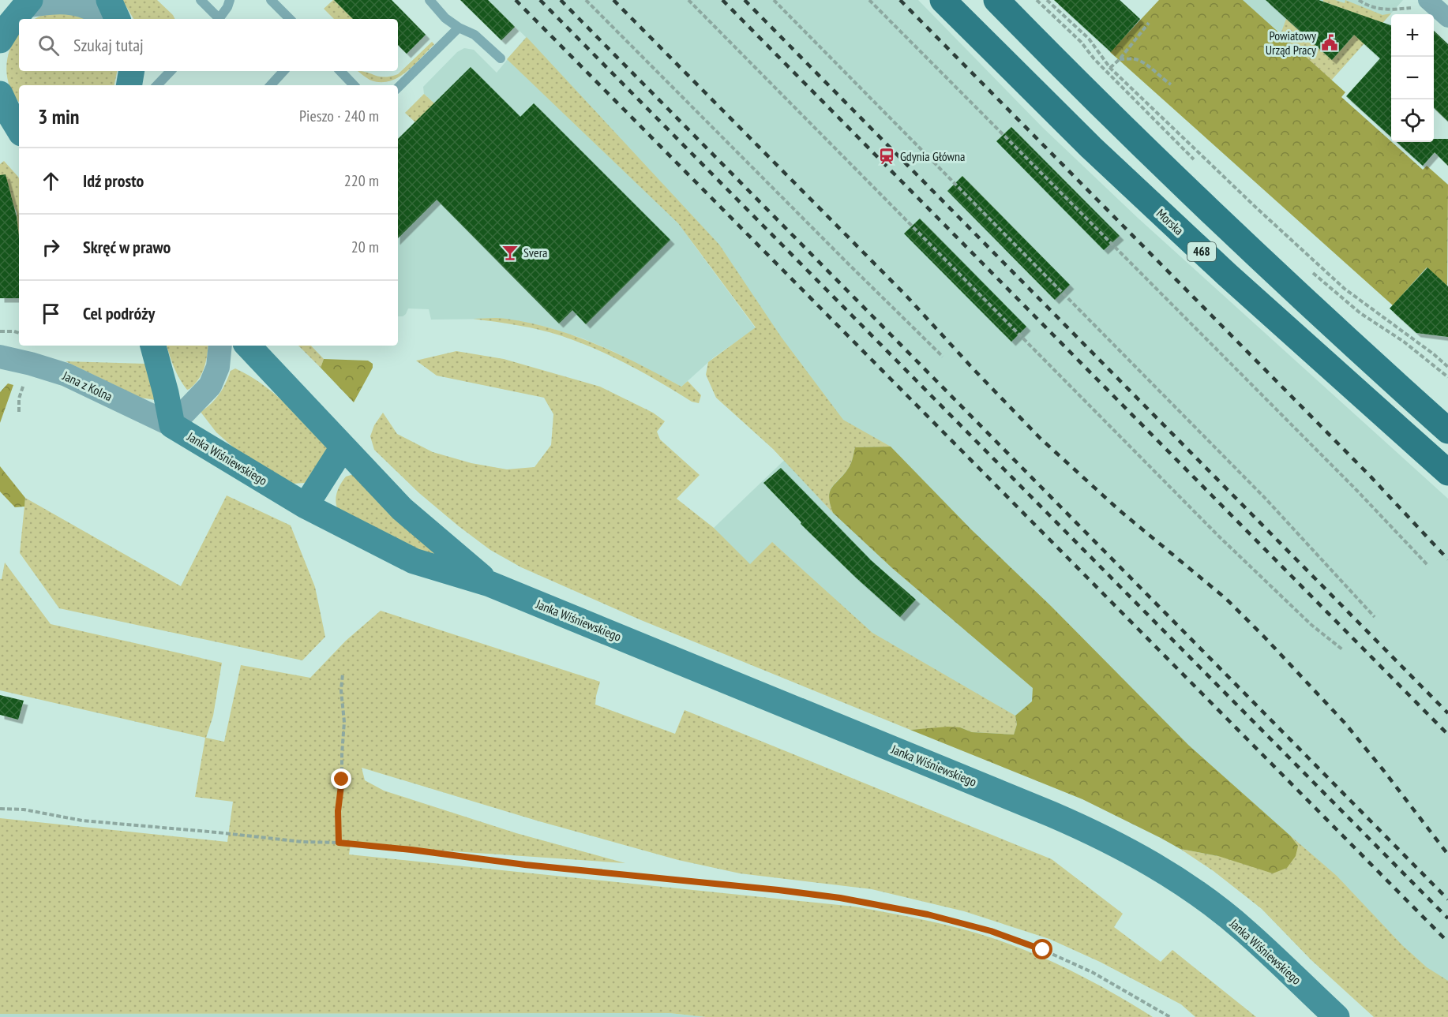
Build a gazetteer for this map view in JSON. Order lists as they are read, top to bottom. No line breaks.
{"streets":{"main road":["Morska","468","Janka Wiśniewskiego"],"street":["Jana z Kolna"]},"crossings":[["Jana z Kolna","Janka Wiśniewskiego"]],"places":{"public building":["Powiatowy Urząd Pracy"],"station":["Gdynia Główna"],"bar":["Svera"]},"page":{"map_buttons":["+","−"],"search":"Szukaj tutaj","heading":["3 min","Pieszo · 240 m"],"list":[["Idź prosto","220 m"],["Skręć w prawo","20 m"],"Cel podróży"]}}
